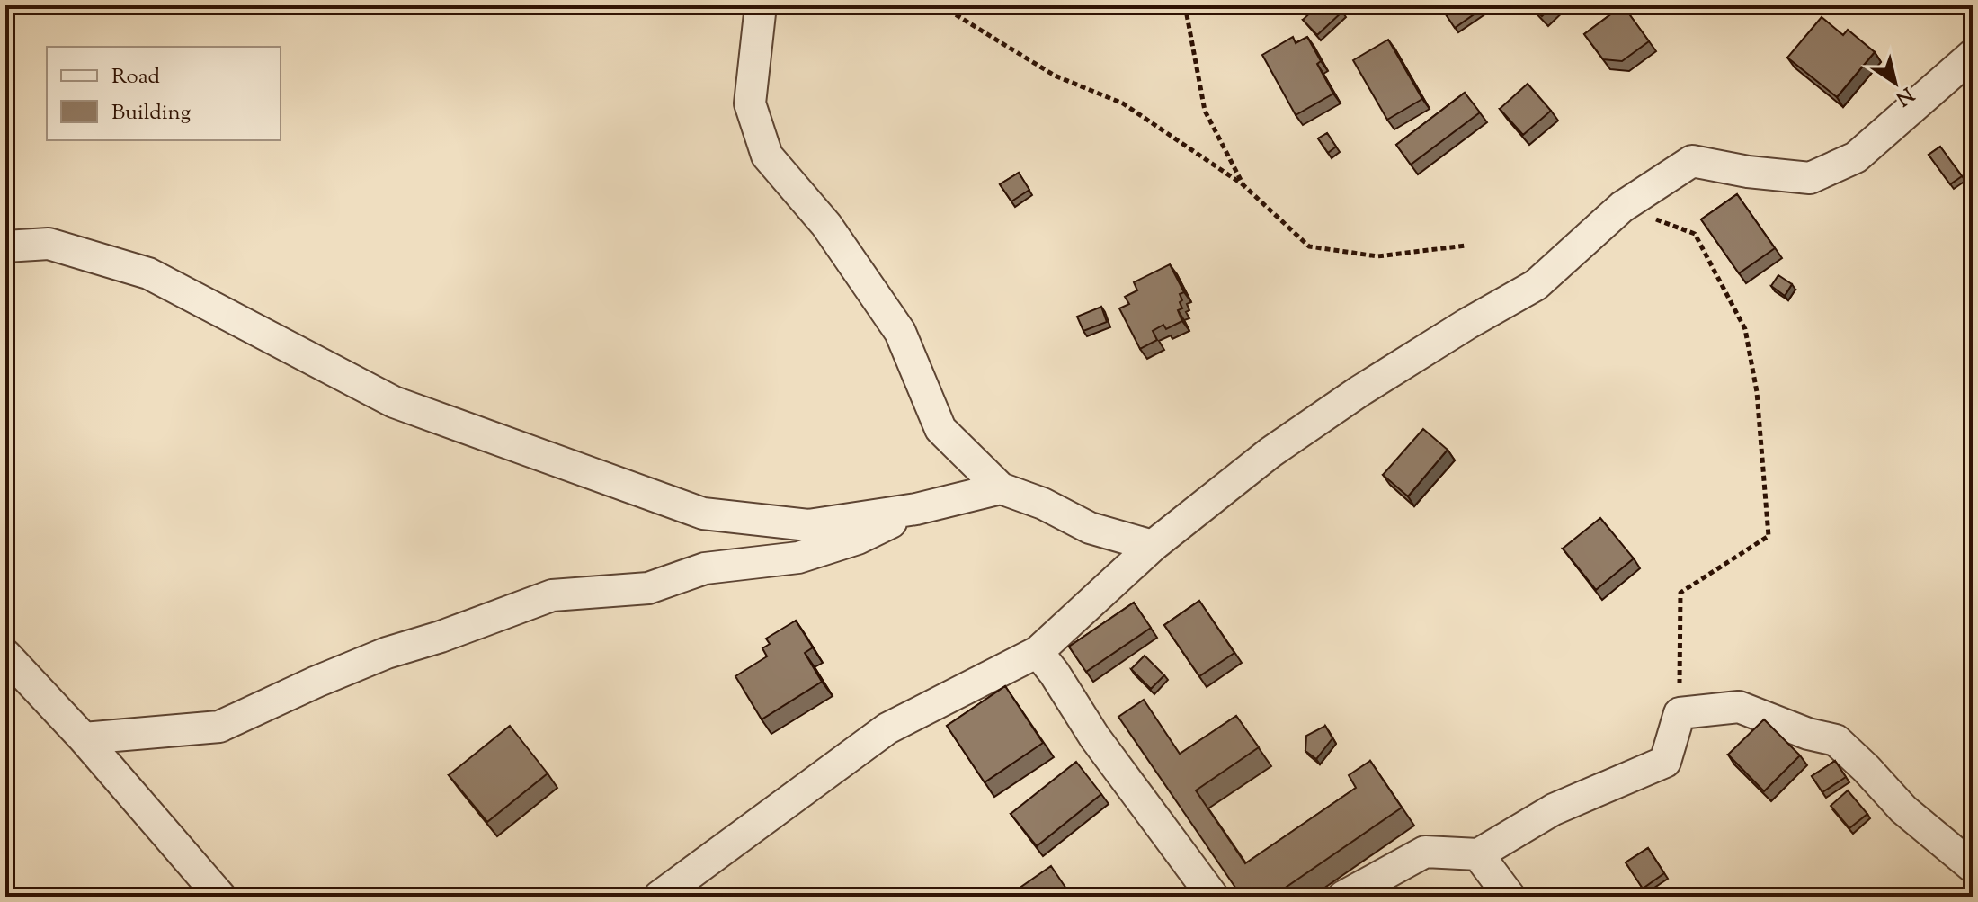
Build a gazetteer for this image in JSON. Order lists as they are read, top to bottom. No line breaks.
{"legend":["Road","Building"],"north":"bottom right"}
